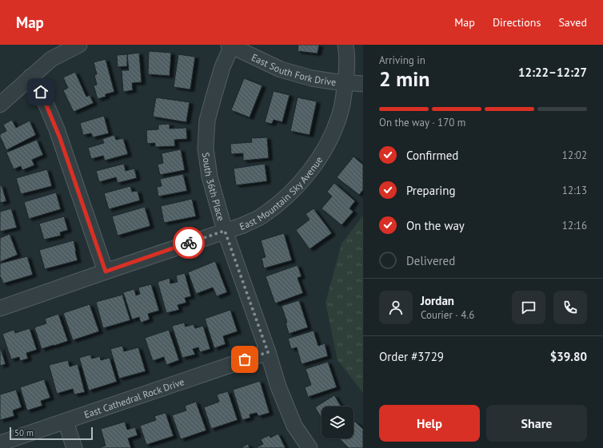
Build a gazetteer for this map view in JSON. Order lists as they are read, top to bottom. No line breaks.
{"streets":{"street":["East South Fork Drive","South 36th Place","East Mountain Sky Avenue","East Cathedral Rock Drive"]},"crossings":[["East South Fork Drive","South 36th Place"],["East South Fork Drive","East Mountain Sky Avenue"],["South 36th Place","East Mountain Sky Avenue"],["South 36th Place","East Cathedral Rock Drive"]],"scale_bar":"50 m","page":{"header":"Map","nav":["Map","Directions","Saved"],"heading":["2 min","Arriving in","12:22–12:27"],"panel":["Jordan","Courier · 4.6","Order #3729","$39.80"],"bar":"On the way · 170 m","list":[["Confirmed","12:02"],["Preparing","12:13"],["On the way","12:16"],"Delivered"],"buttons":["Help","Share"],"scale":"50 m"}}
